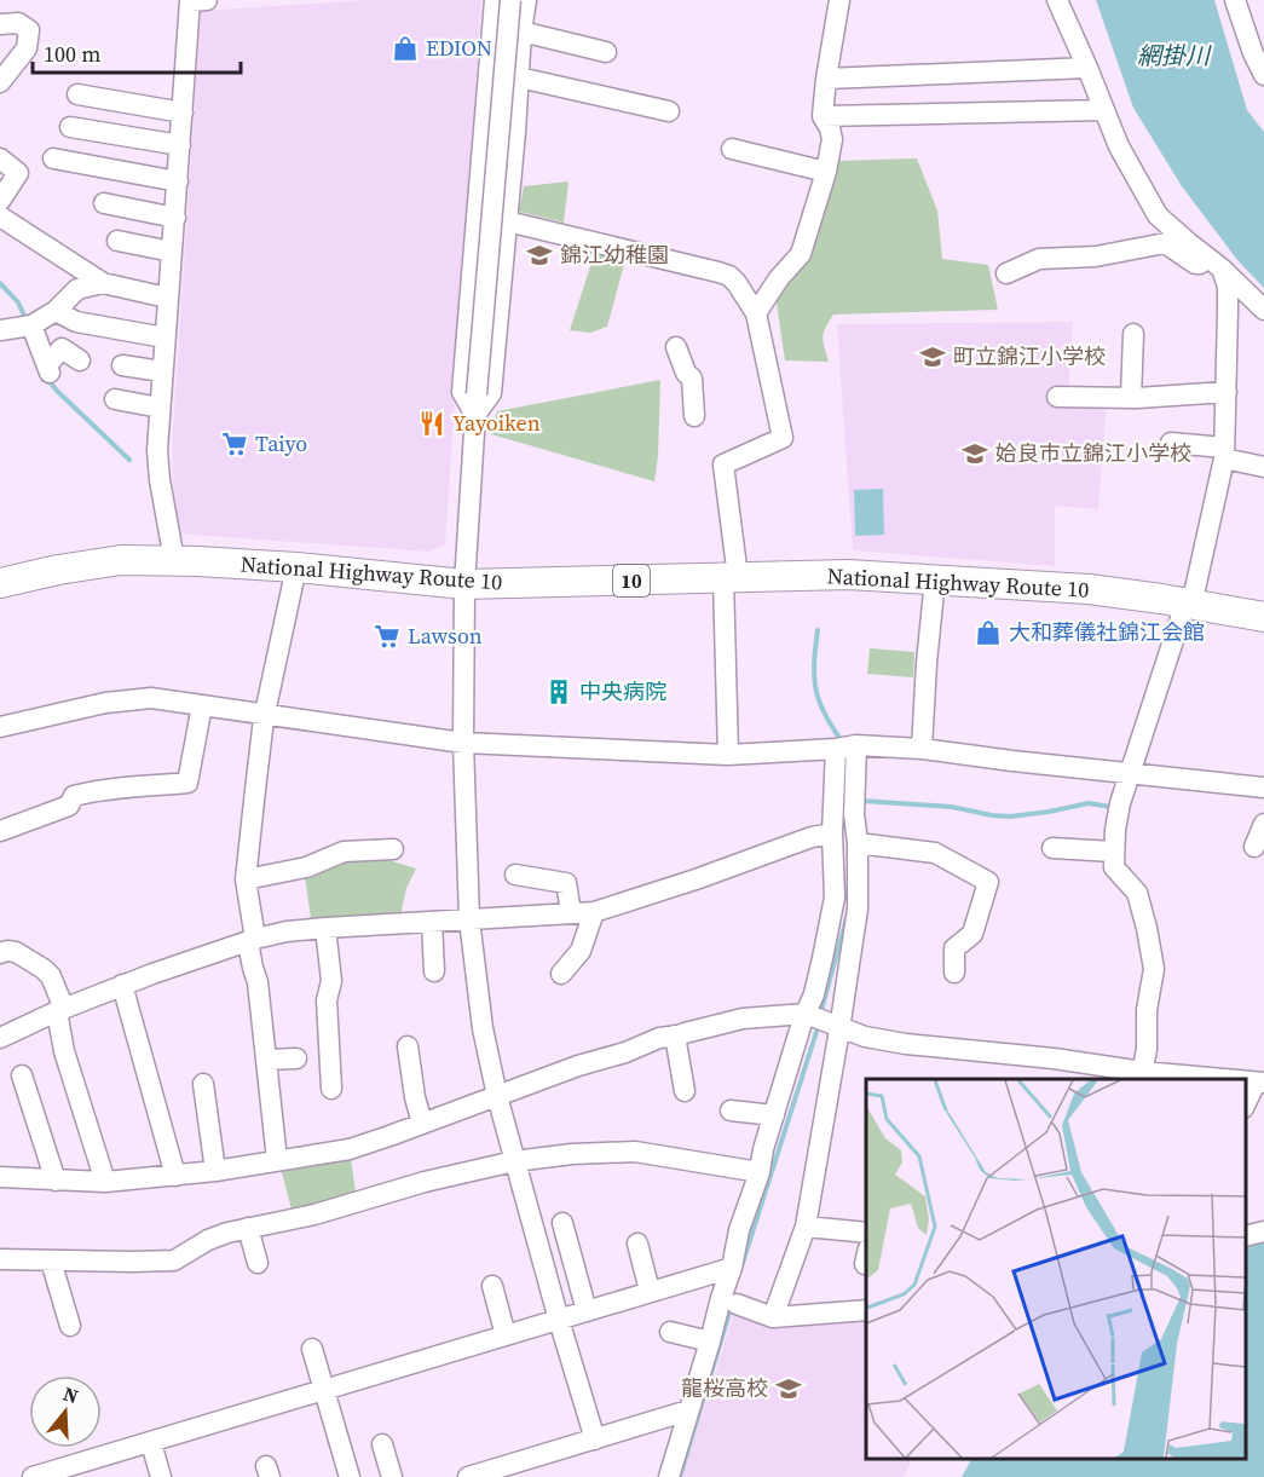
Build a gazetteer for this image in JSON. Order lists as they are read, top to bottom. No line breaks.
{"streets":{"highway":["National Highway Route 10","10"]},"water":["網掛川"],"places":{"shop":["EDION","大和葬儀社錦江会館"],"school or university":["錦江幼稚園","町立錦江小学校","姶良市立錦江小学校","龍桜高校"],"restaurant":["Yayoiken"],"supermarket":["Taiyo","Lawson"],"building":["中央病院"]},"scale_bar":"100 m","north":"top"}
